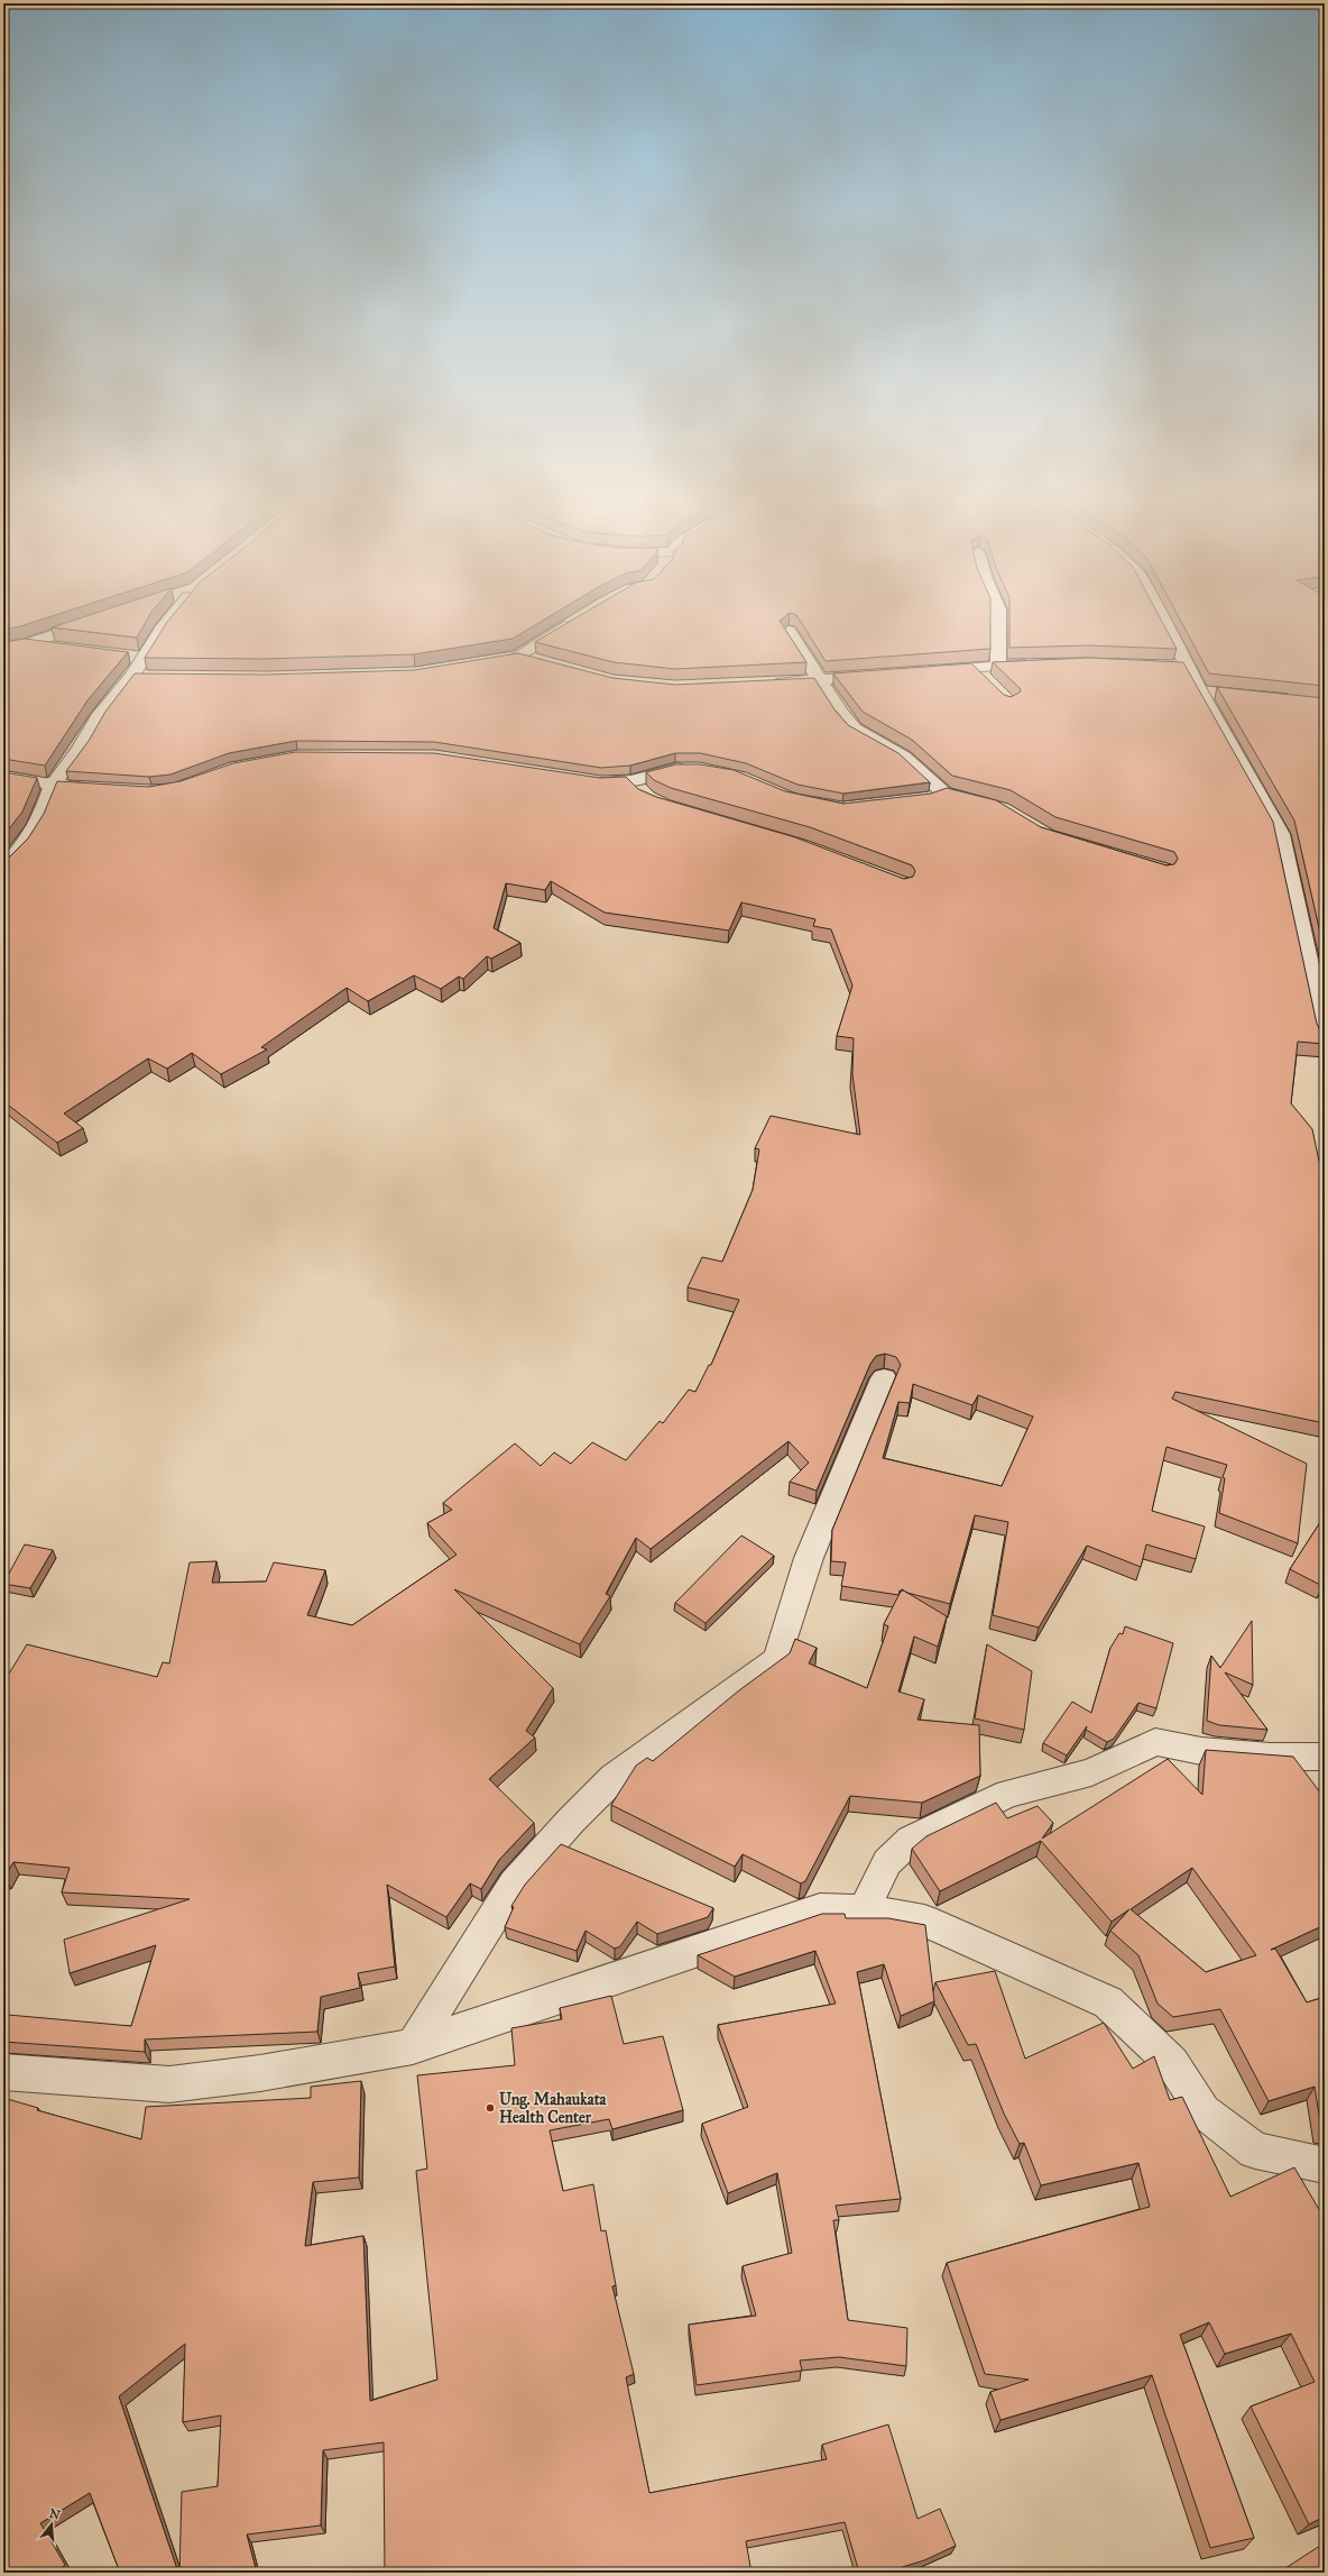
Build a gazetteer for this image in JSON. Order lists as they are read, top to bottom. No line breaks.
{"places":["Ung. Mahaukata Health Center"],"north":"top"}
